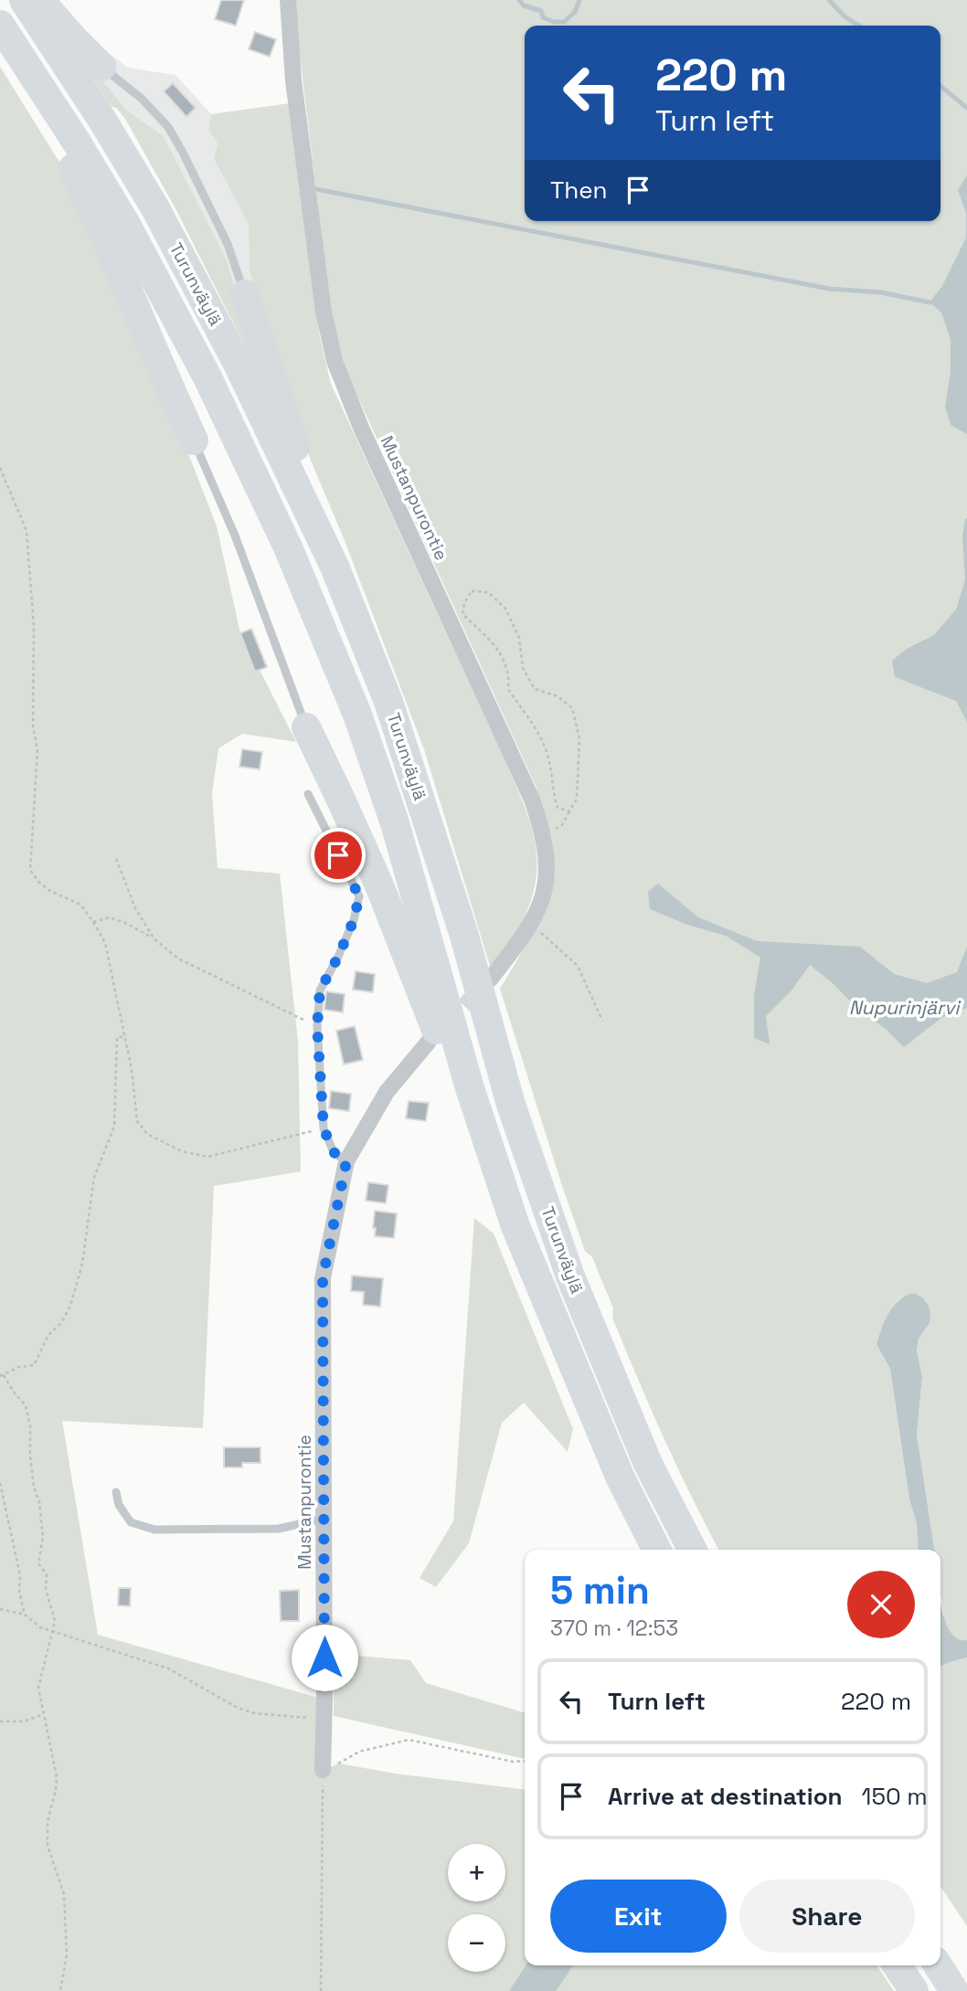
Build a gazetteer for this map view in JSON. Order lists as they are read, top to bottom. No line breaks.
{"streets":{"highway":["Turunväylä"],"street":["Mustanpurontie"]},"water":["Nupurinjärvi"],"page":{"turn":["220 m","Turn left"],"then":"Then","heading":["5 min","370 m · 12:53"],"list":[{"name":"Turn left","value":"220 m"},{"name":"Arrive at destination","value":"150 m"}],"map_buttons":["+","−"],"buttons":["Exit","Share"]}}
